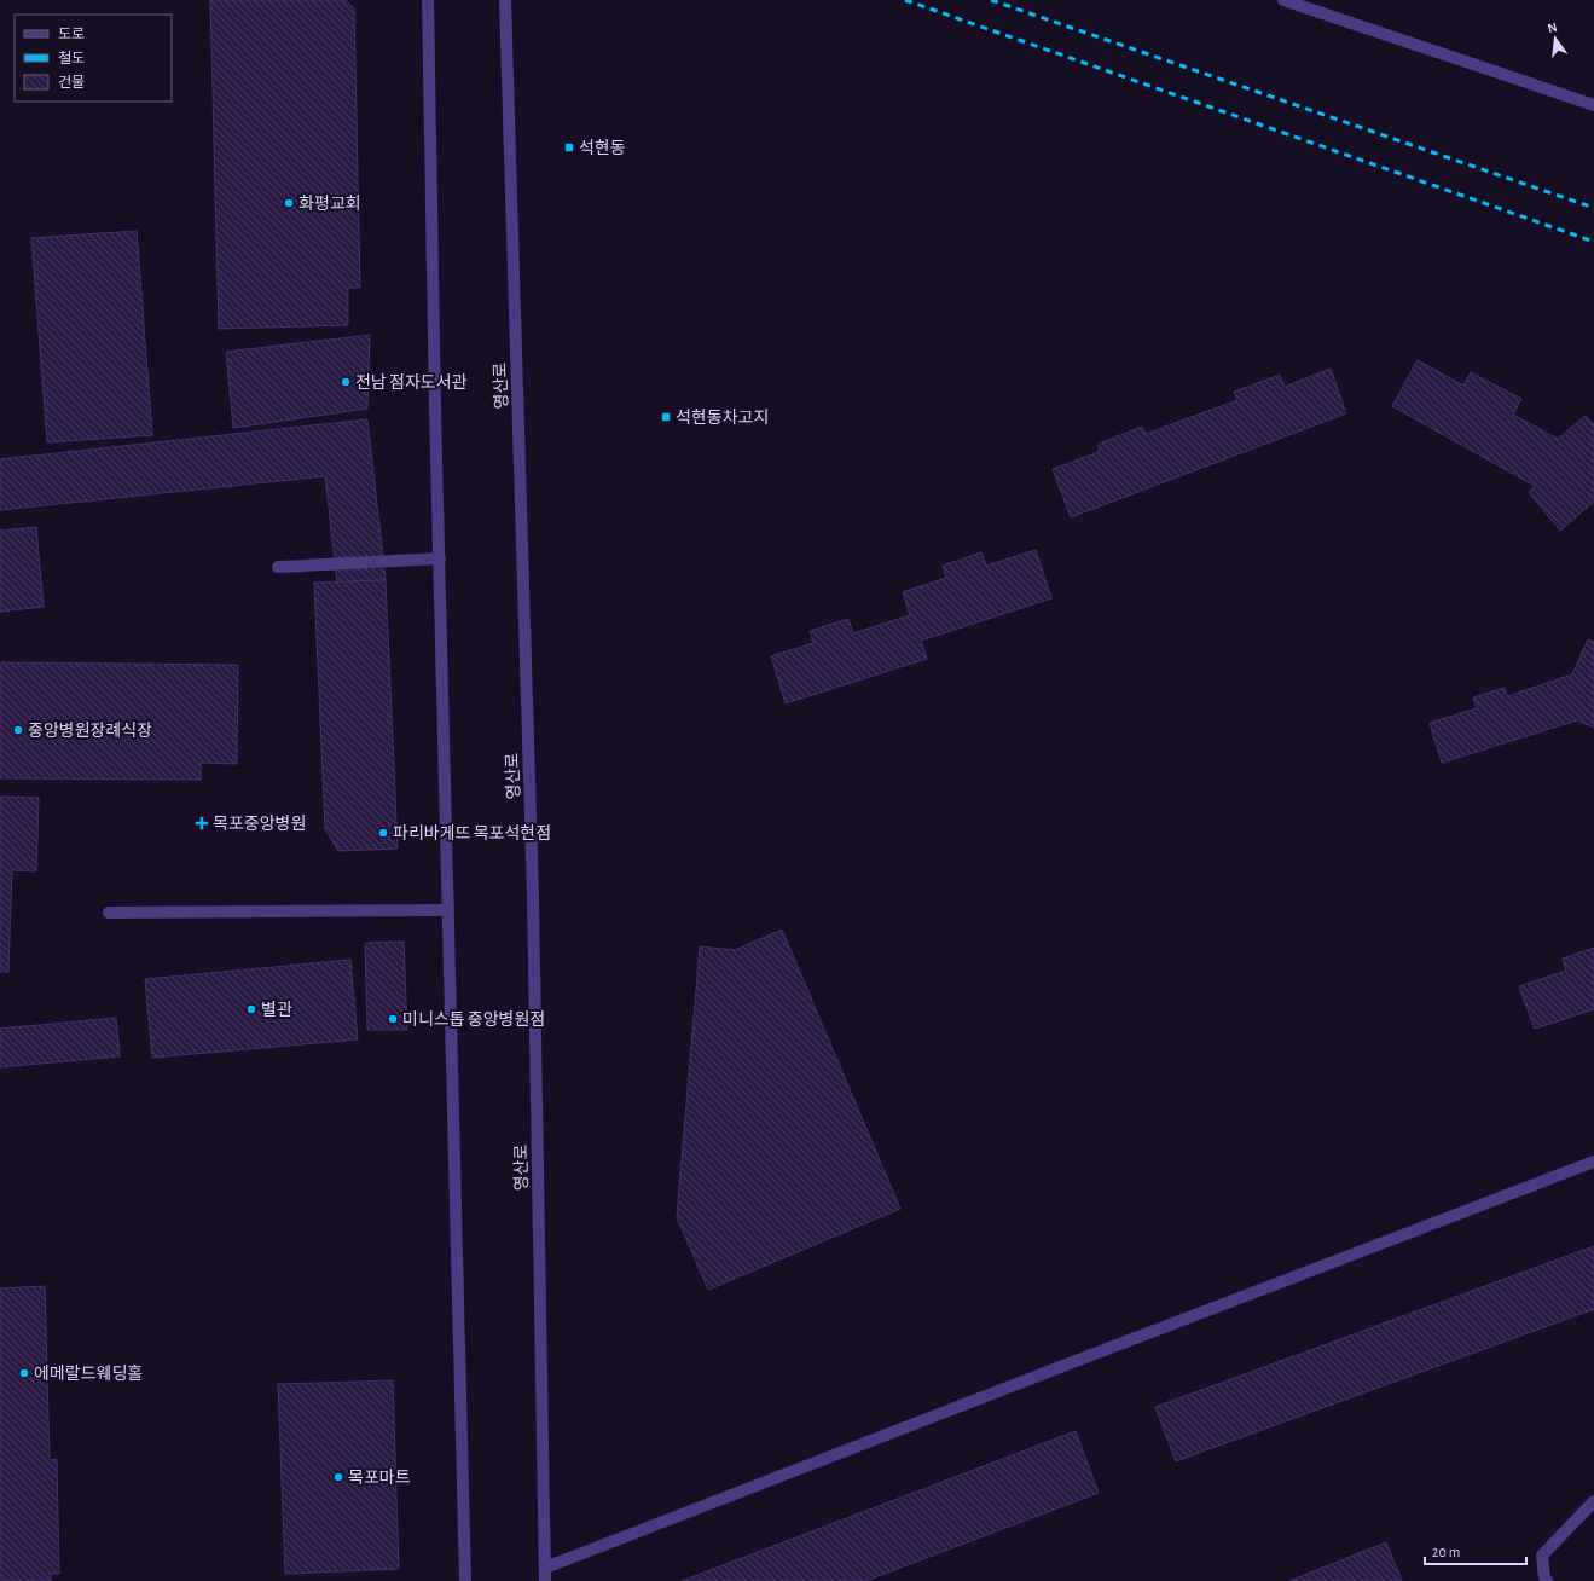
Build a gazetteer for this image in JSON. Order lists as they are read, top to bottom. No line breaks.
{"streets":{"street":["영산로"]},"places":{"transit":["석현동","석현동차고지"],"other":["화평교회","전남 점자도서관","중앙병원장례식장","파리바게뜨 목포석현점","별관","미니스톱 중앙병원점","에메랄드웨딩홀","목포마트"],"health":["목포중앙병원"]},"legend":["도로","철도","건물"],"scale_bar":"20 m","north":"top"}
